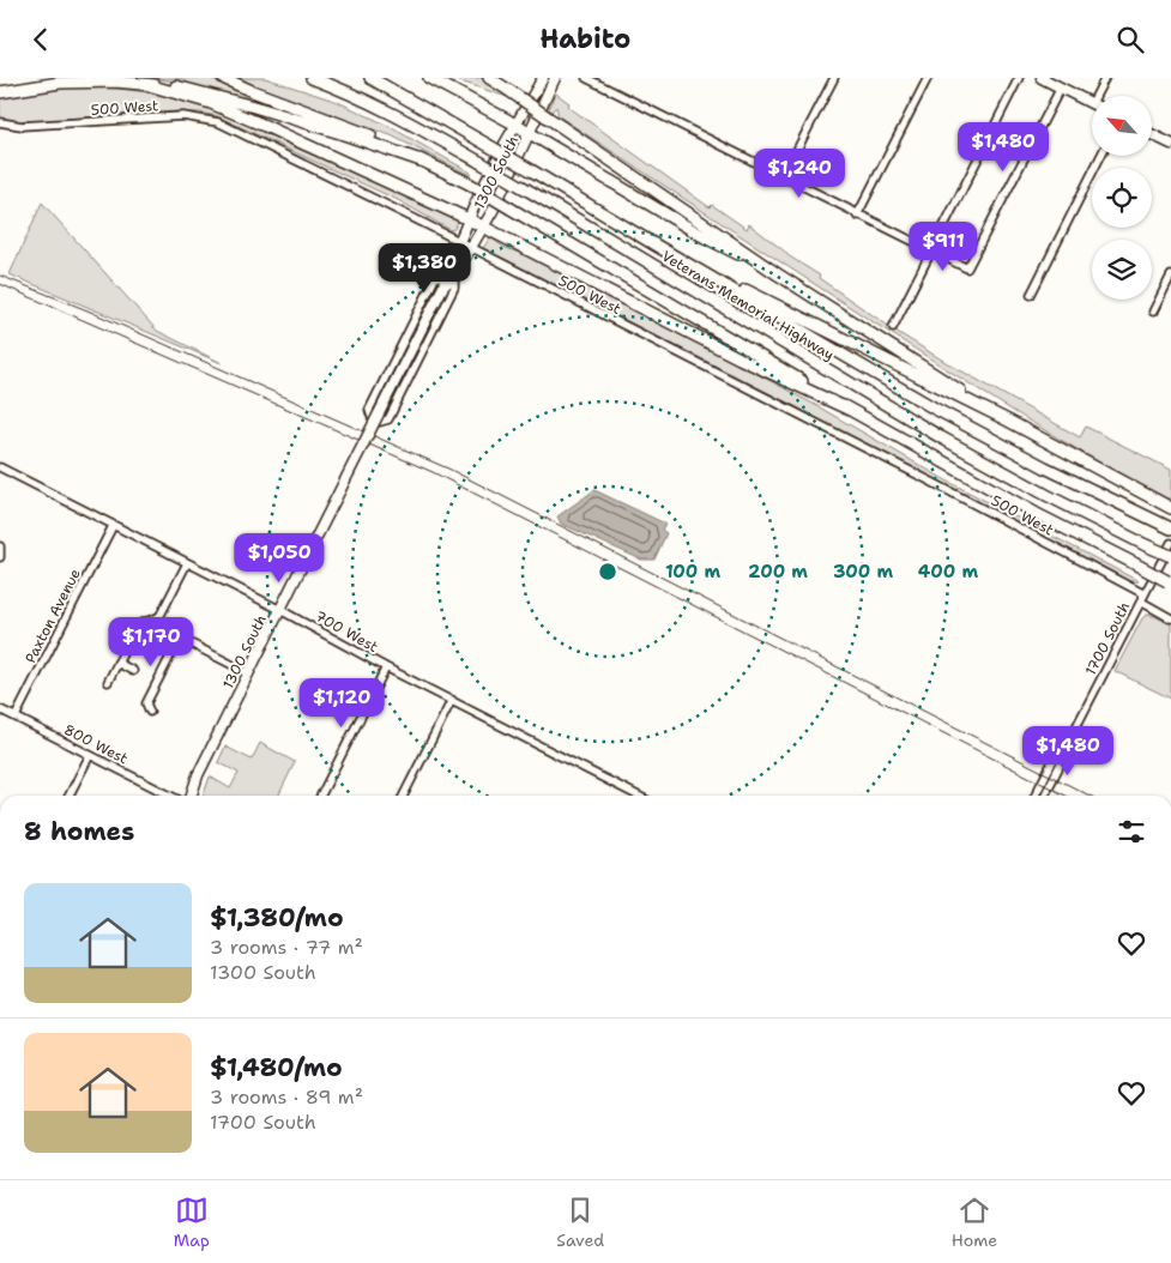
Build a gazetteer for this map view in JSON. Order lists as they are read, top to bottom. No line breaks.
{"streets":{"highway":["Veterans Memorial Highway"],"main road":["1300 South"],"street":["500 West","Paxton Avenue","700 West","1700 South","800 West"]},"crossings":[["500 West","1300 South"],["500 West","1700 South"],["1300 South","700 West"],["Paxton Avenue","700 West"],["Paxton Avenue","800 West"]],"north":"top left","page":{"header":"Habito","price":["$1,480","$1,240","$911","$1,380","$1,050","$1,170","$1,120","$1,480"],"heading":"8 homes","list":[{"name":"$1,380/mo","note":"3 rooms · 77 m² · 1300 South"},{"name":"$1,480/mo","note":"3 rooms · 89 m² · 1700 South"}],"tabs":["Map","Saved","Home"]},"rings":["100 m","200 m","300 m","400 m"]}
